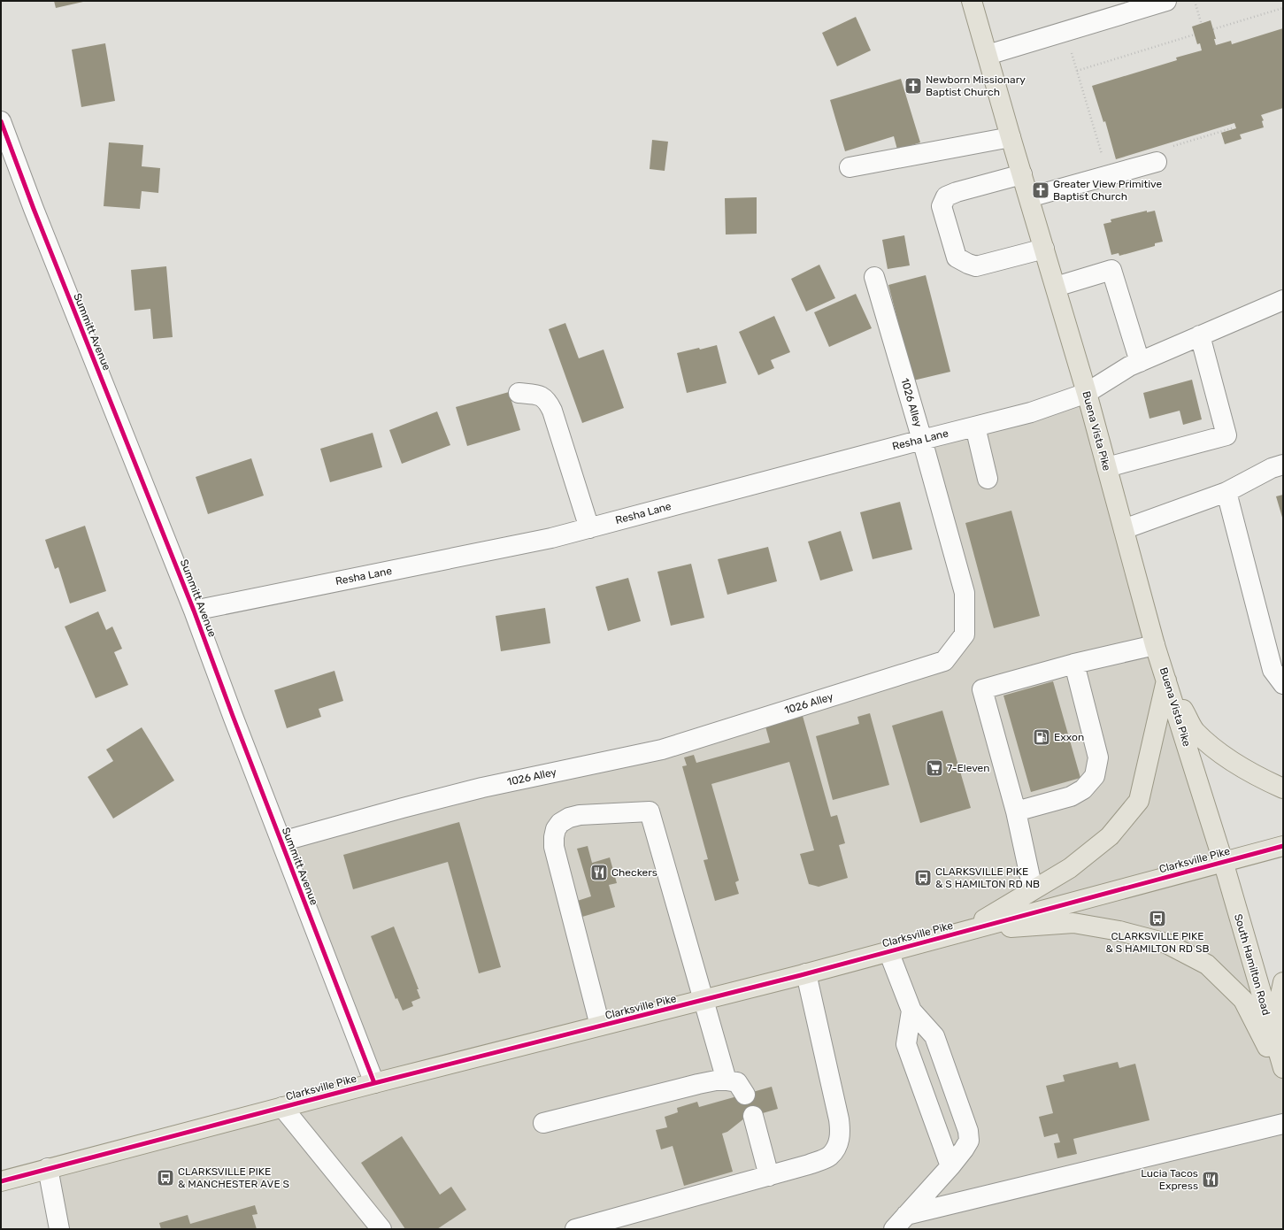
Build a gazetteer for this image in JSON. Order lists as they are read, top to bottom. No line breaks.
{"streets":{"main road":["Buena Vista Pike","Clarksville Pike","South Hamilton Road"],"street":["Summitt Avenue","1026 Alley","Resha Lane"]},"crossings":[["Summitt Avenue","1026 Alley"],["Summitt Avenue","Resha Lane"],["Summitt Avenue","Clarksville Pike"],["1026 Alley","Resha Lane"],["Buena Vista Pike","Resha Lane"],["Buena Vista Pike","Clarksville Pike"],["Buena Vista Pike","South Hamilton Road"],["Clarksville Pike","South Hamilton Road"]],"places":{"church":["Newborn Missionary Baptist Church","Greater View Primitive Baptist Church"],"fuel station":["Exxon"],"supermarket":["7-Eleven"],"restaurant":["Checkers","Lucia Tacos Express"],"bus stop":["CLARKSVILLE PIKE & S HAMILTON RD NB","CLARKSVILLE PIKE & S HAMILTON RD SB","CLARKSVILLE PIKE & MANCHESTER AVE S"]}}
